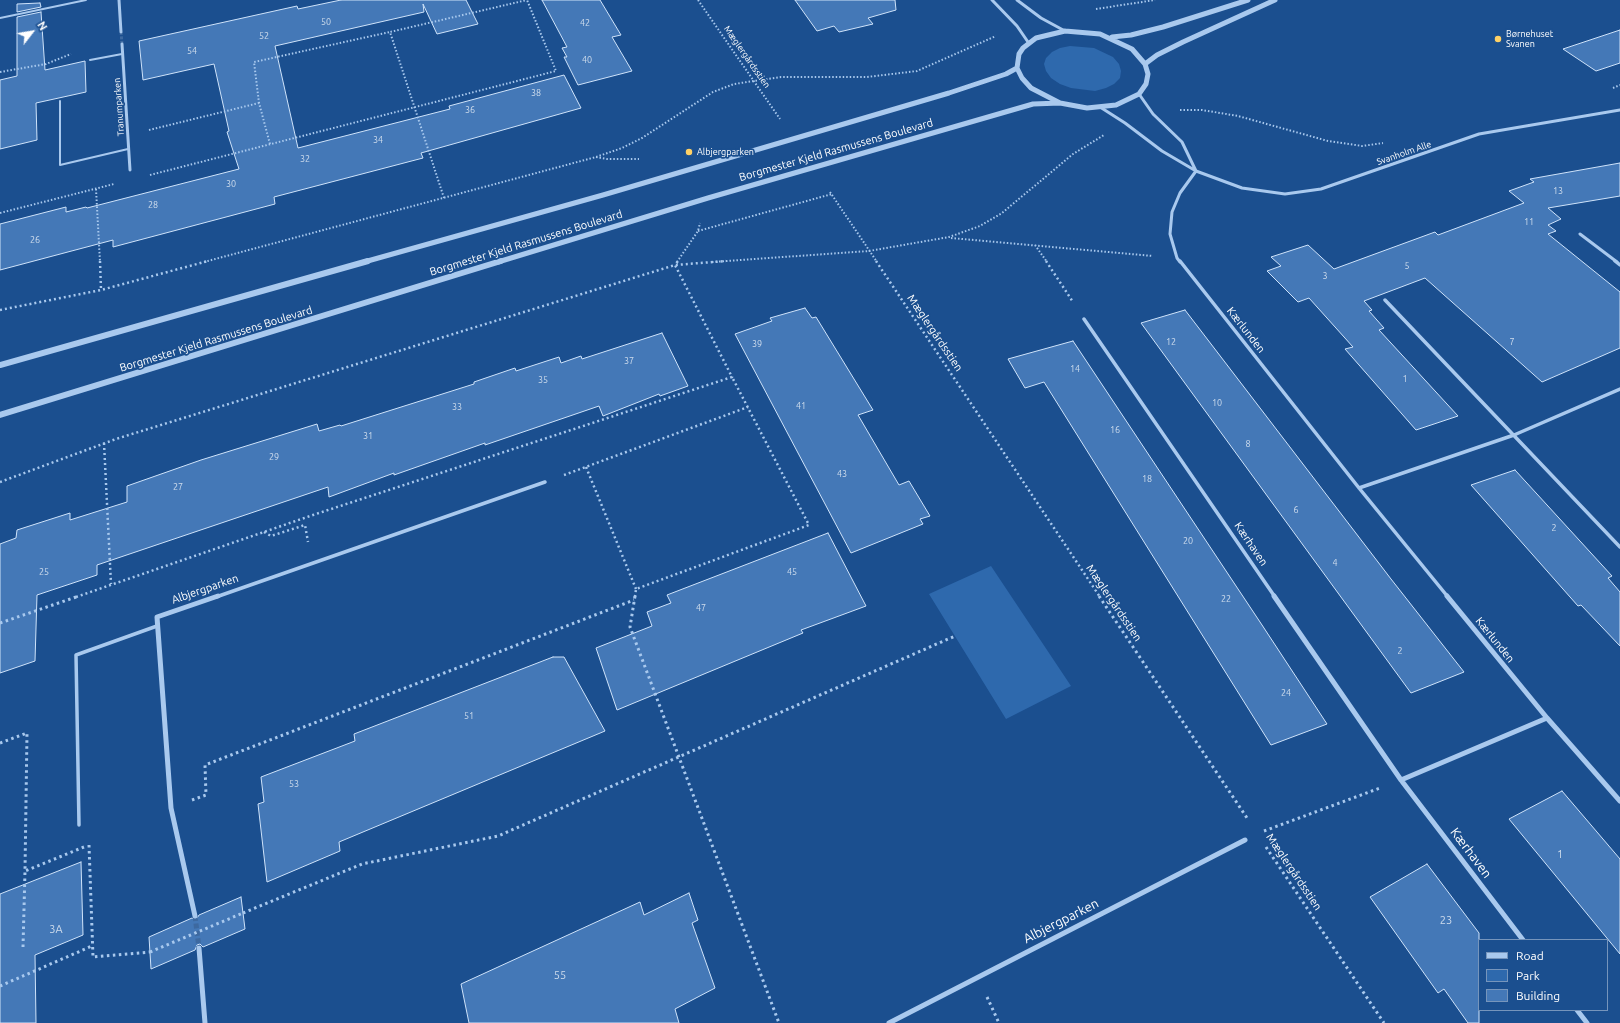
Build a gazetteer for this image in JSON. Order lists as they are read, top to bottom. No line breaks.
{"streets":{"street":["Tranumparken","Borgmester Kjeld Rasmussens Boulevard","Svanholm Alle","Kærlunden","Kærhaven","Albjergparken"],"path":["Mæglergårdsstien"]},"crossings":[["Borgmester Kjeld Rasmussens Boulevard","Svanholm Alle"],["Svanholm Alle","Kærlunden"]],"places":["Børnehuset Svanen","Albjergparken"],"house_numbers":["50","42","52","54","40","38","36","34","32","30","13","28","11","26","5","3","12","7","39","37","14","1","35","10","41","33","16","31","8","29","43","18","27","6","2","20","4","25","45","22","47","2","24","51","53","1","23","3A","55"],"legend":["Road","Park","Building"],"north":"top right"}
